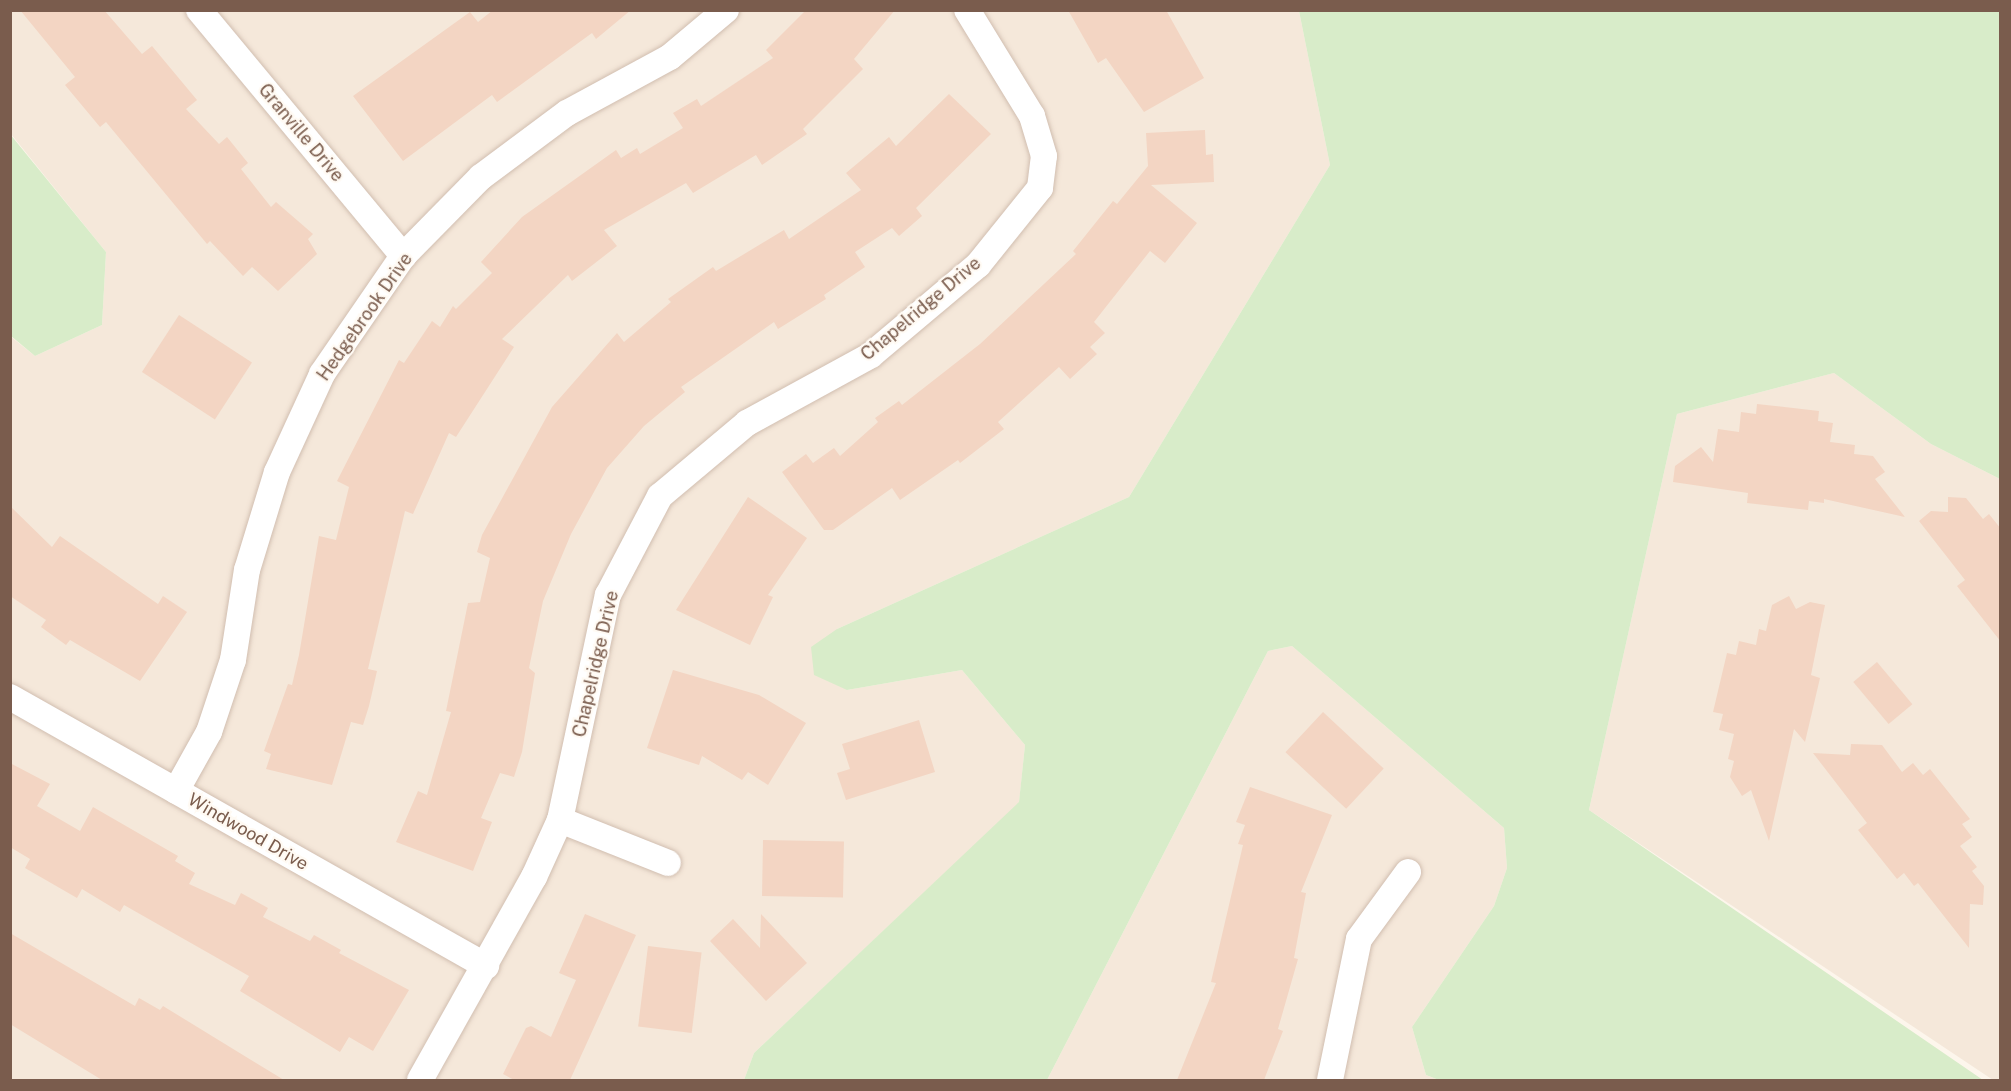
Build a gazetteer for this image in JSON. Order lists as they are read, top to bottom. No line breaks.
{"streets":{"street":["Granville Drive","Chapelridge Drive","Hedgebrook Drive","Windwood Drive"]},"crossings":[["Granville Drive","Hedgebrook Drive"],["Chapelridge Drive","Windwood Drive"],["Hedgebrook Drive","Windwood Drive"]]}
